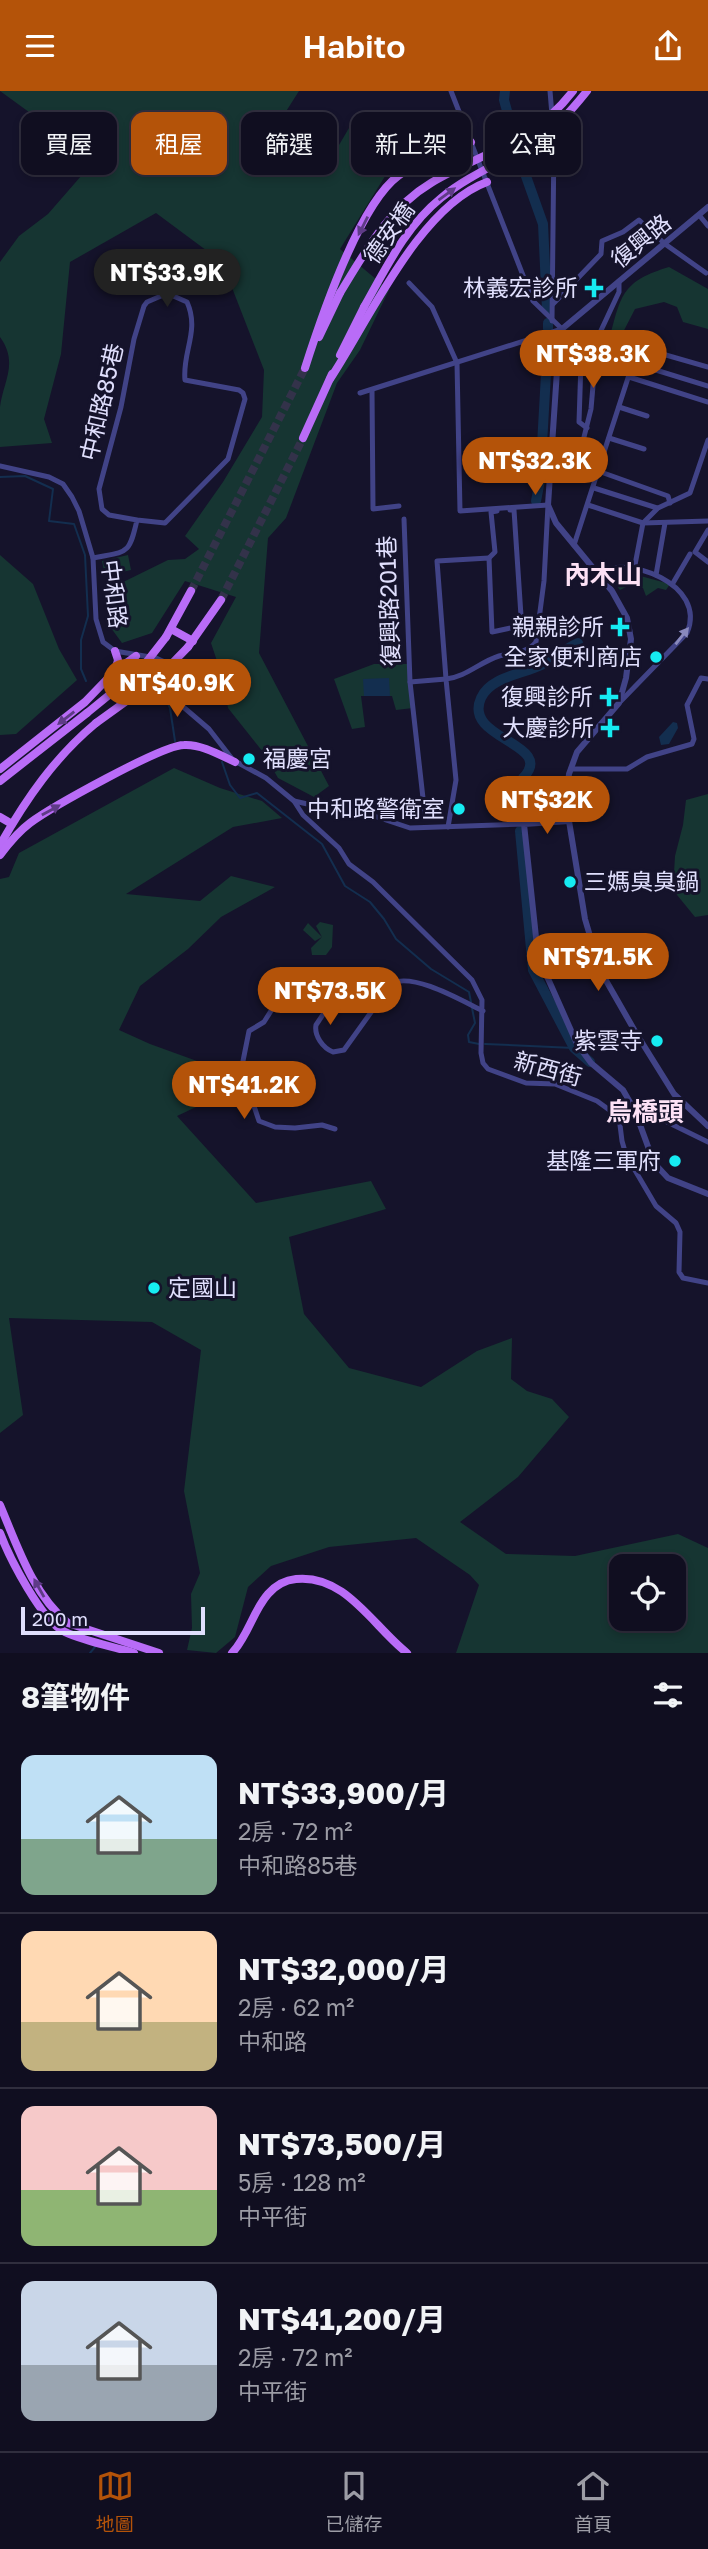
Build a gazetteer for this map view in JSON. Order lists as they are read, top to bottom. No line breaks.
{"streets":{"main road":["德安橋"],"street":["復興路","中和路85巷","中和路","復興路201巷","新西街"]},"crossings":[["中和路","新西街"]],"districts":["內木山","烏橋頭"],"places":{"health":["林義宏診所","親親診所","復興診所","大慶診所"],"other":["全家便利商店","福慶宮","中和路警衛室","三媽臭臭鍋","紫雲寺","基隆三軍府","定國山"]},"scale_bar":"200 m","page":{"header":"Habito","chip":["買屋","租屋","篩選","新上架","公寓"],"price":["NT$33.9K","NT$38.3K","NT$32.3K","NT$40.9K","NT$32K","NT$71.5K","NT$73.5K","NT$41.2K"],"scale":"200 m","heading":"8筆物件","list":[{"name":"NT$33,900/月","note":"2房 · 72 m² · 中和路85巷"},{"name":"NT$32,000/月","note":"2房 · 62 m² · 中和路"},{"name":"NT$73,500/月","note":"5房 · 128 m² · 中平街"},{"name":"NT$41,200/月","note":"2房 · 72 m² · 中平街"}],"tabs":["地圖","已儲存","首頁"]}}
